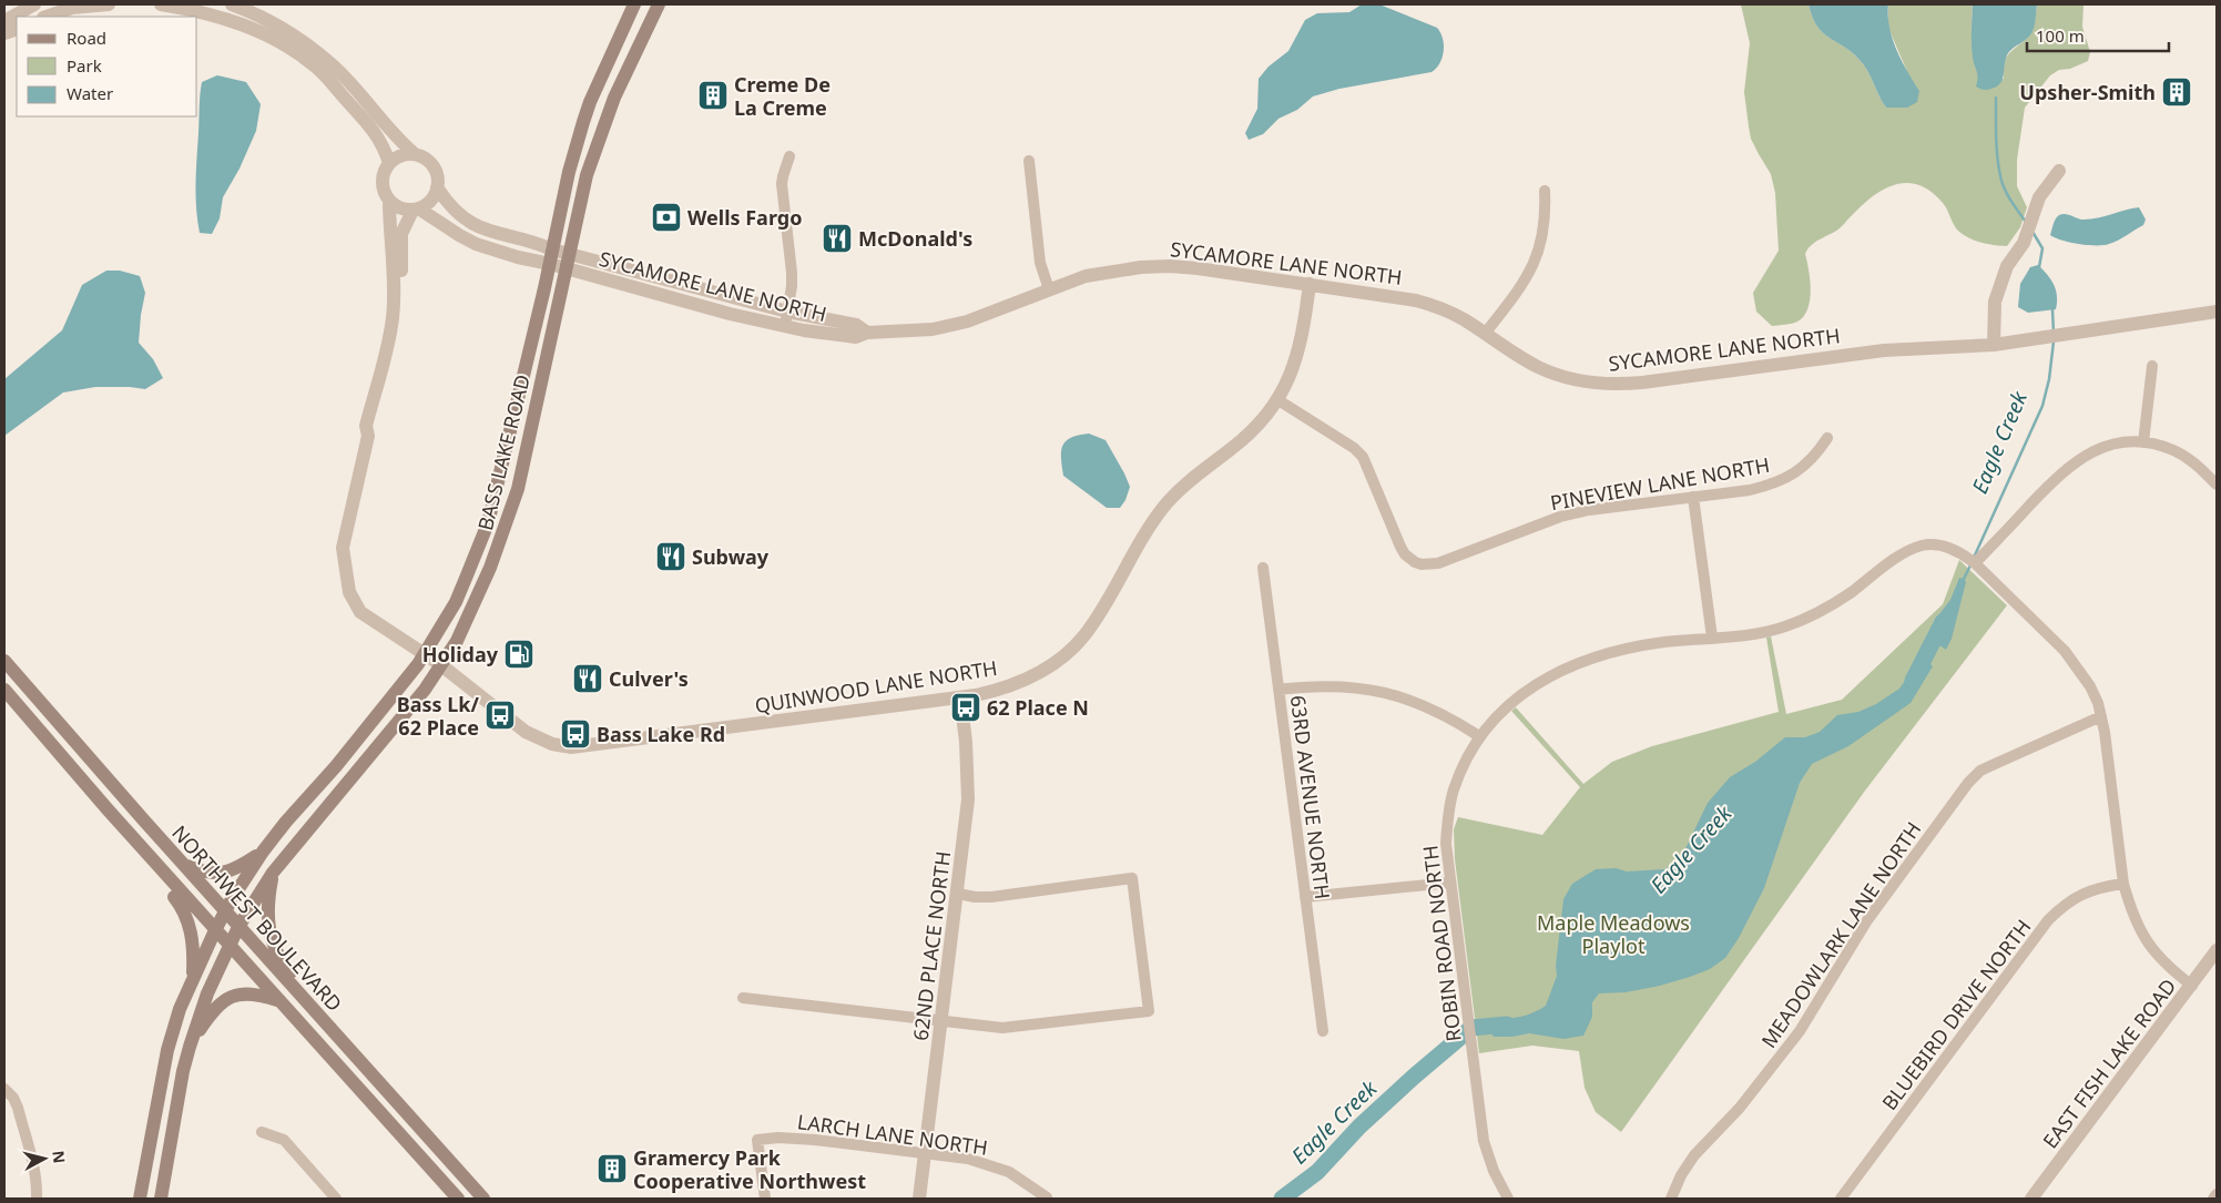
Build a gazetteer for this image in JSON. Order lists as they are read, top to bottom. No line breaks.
{"streets":{"main road":["BASS LAKE ROAD","NORTHWEST BOULEVARD"],"street":["SYCAMORE LANE NORTH","PINEVIEW LANE NORTH","QUINWOOD LANE NORTH","63RD AVENUE NORTH","MEADOWLARK LANE NORTH","ROBIN ROAD NORTH","62ND PLACE NORTH","BLUEBIRD DRIVE NORTH","EAST FISH LAKE ROAD","LARCH LANE NORTH"]},"crossings":[["SYCAMORE LANE NORTH","BASS LAKE ROAD"],["SYCAMORE LANE NORTH","QUINWOOD LANE NORTH"],["BASS LAKE ROAD","QUINWOOD LANE NORTH"],["BASS LAKE ROAD","NORTHWEST BOULEVARD"],["PINEVIEW LANE NORTH","QUINWOOD LANE NORTH"],["QUINWOOD LANE NORTH","62ND PLACE NORTH"],["MEADOWLARK LANE NORTH","ROBIN ROAD NORTH"],["ROBIN ROAD NORTH","BLUEBIRD DRIVE NORTH"],["ROBIN ROAD NORTH","EAST FISH LAKE ROAD"],["62ND PLACE NORTH","LARCH LANE NORTH"]],"water":["Eagle Creek"],"parks":["Maple Meadows Playlot"],"places":{"building":["Upsher-Smith","Creme De La Creme","Gramercy Park Cooperative Northwest"],"bank":["Wells Fargo"],"restaurant":["McDonald's","Subway","Culver's"],"fuel station":["Holiday"],"bus stop":["62 Place N","Bass Lk/ 62 Place","Bass Lake Rd"]},"legend":["Road","Park","Water"],"scale_bar":"100 m","north":"right"}
